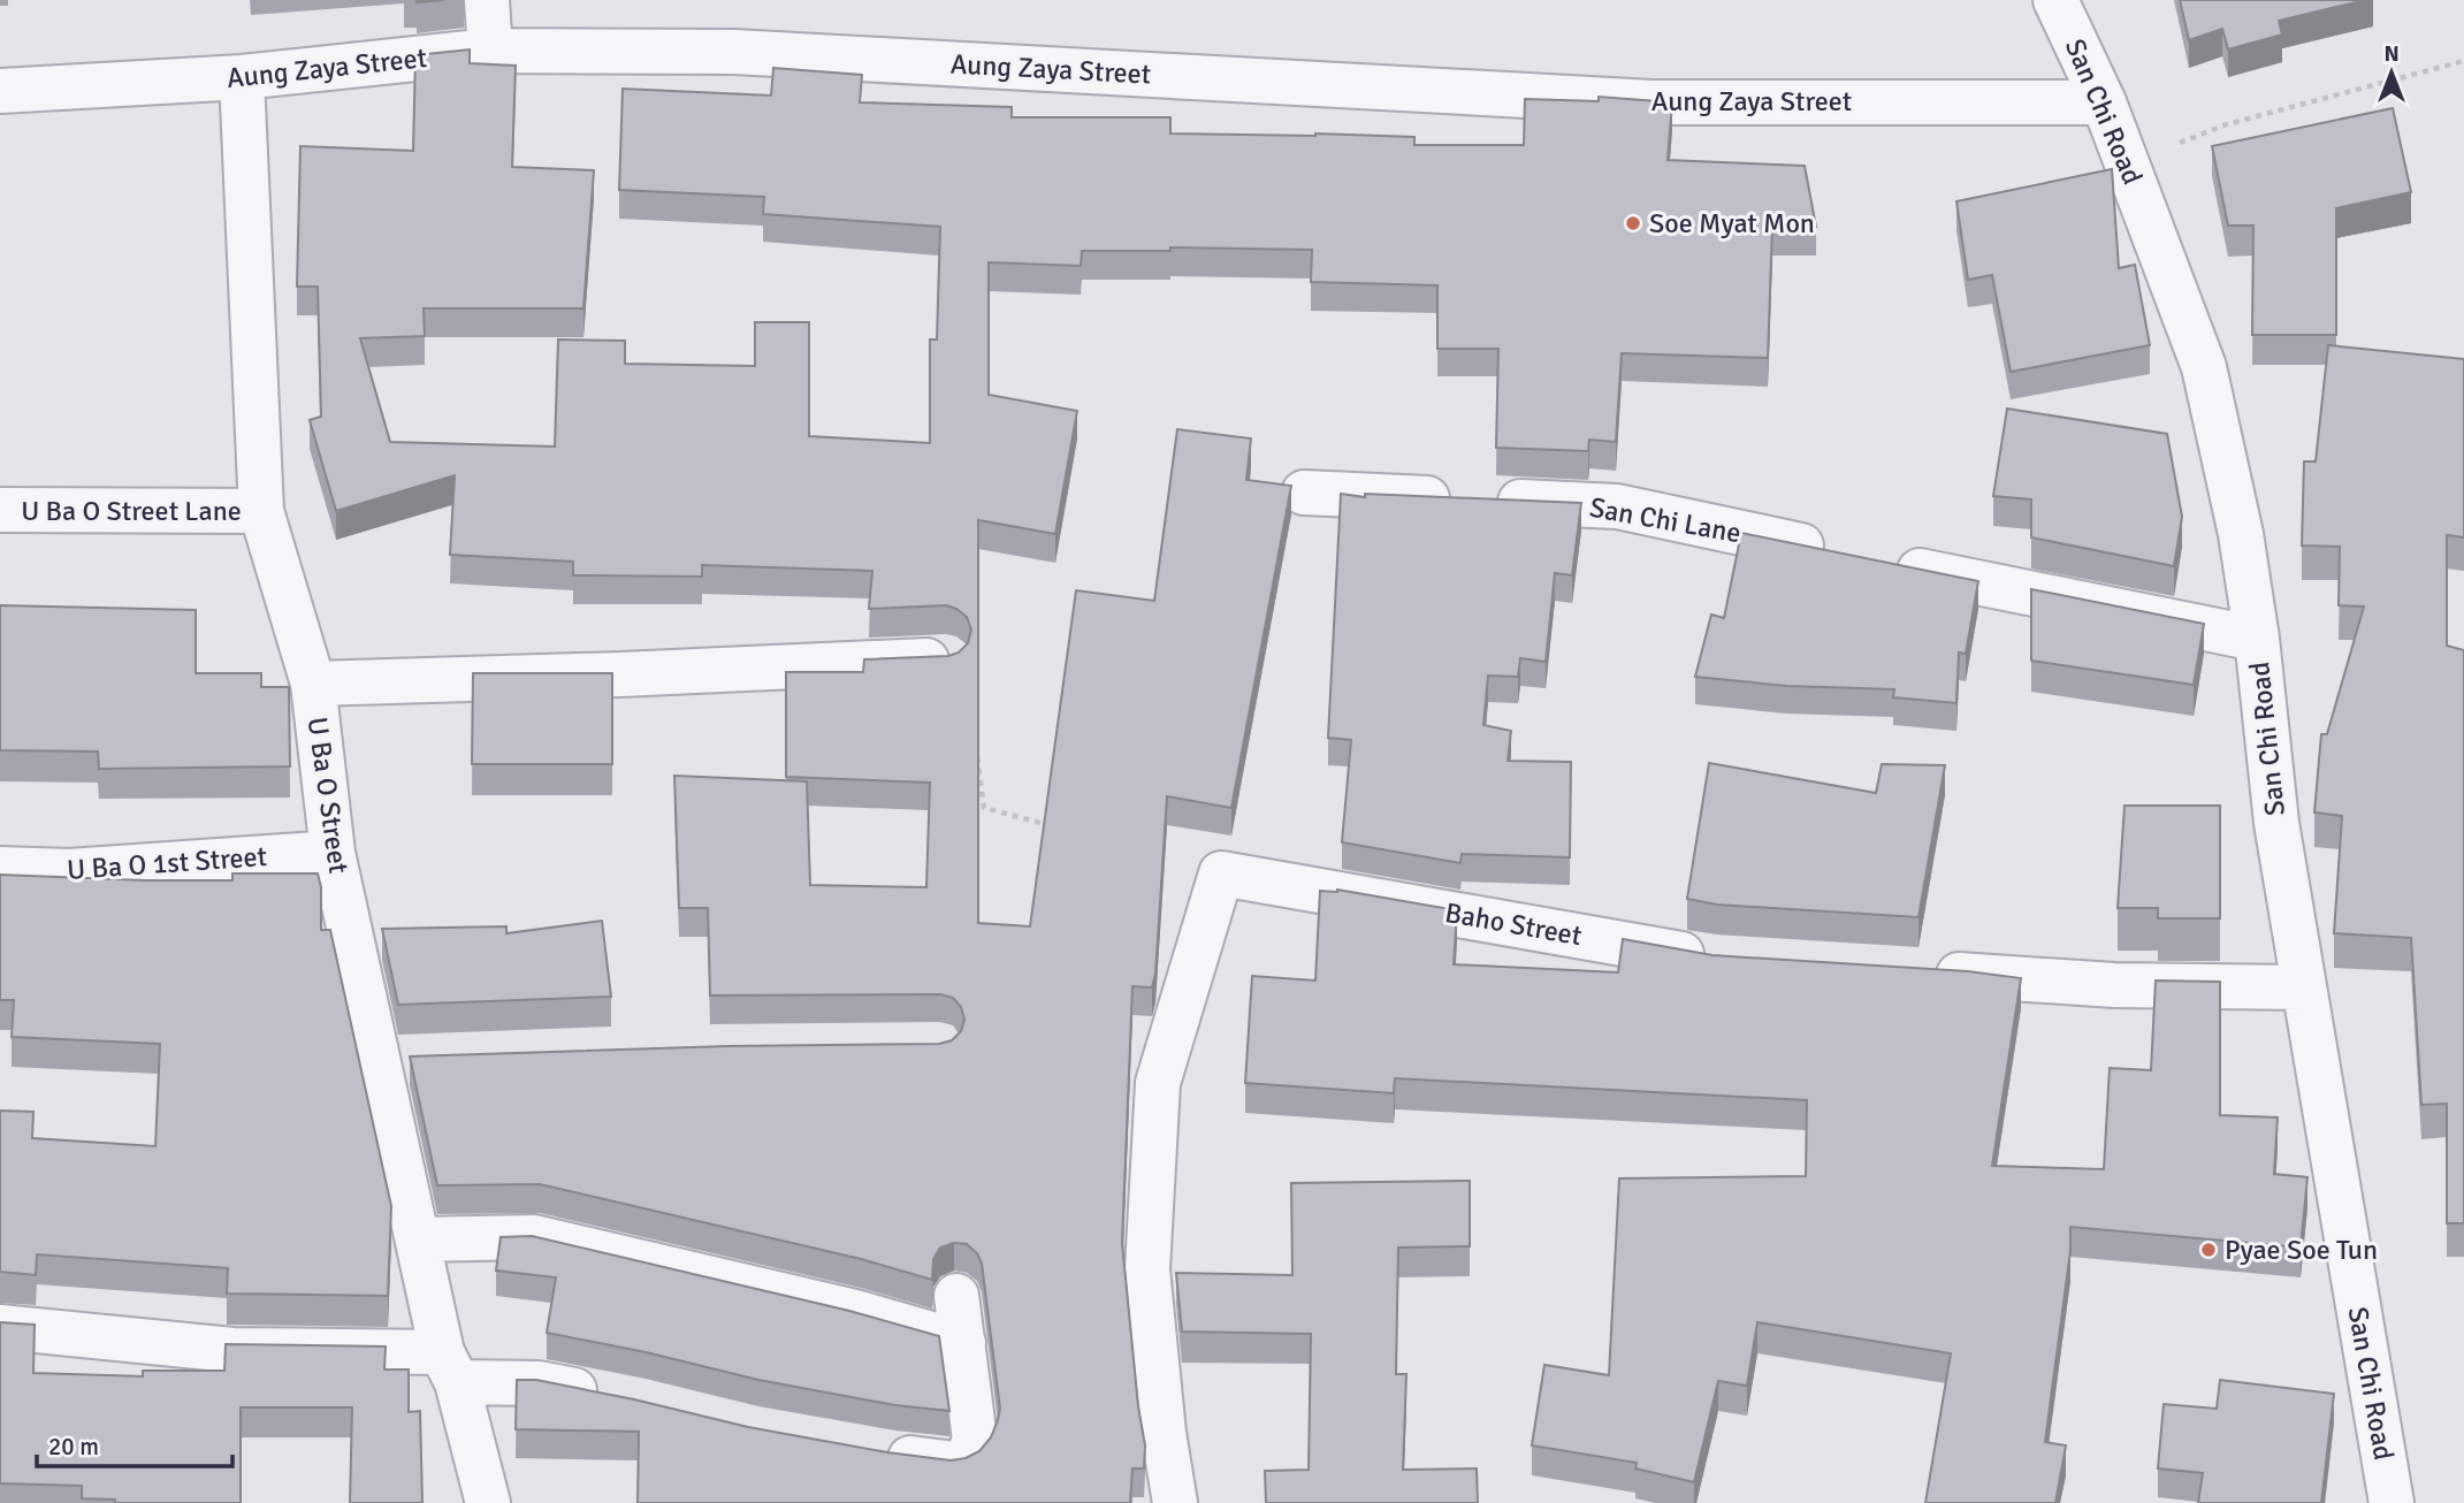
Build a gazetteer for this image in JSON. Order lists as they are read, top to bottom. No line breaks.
{"streets":{"street":["Aung Zaya Street","San Chi Road","U Ba O Street Lane","San Chi Lane","U Ba O Street","U Ba O 1st Street","Baho Street"]},"crossings":[["Aung Zaya Street","San Chi Road"],["Aung Zaya Street","U Ba O Street"],["U Ba O Street Lane","U Ba O Street"],["U Ba O Street","U Ba O 1st Street"]],"places":["Soe Myat Mon","Pyae Soe Tun"],"scale_bar":"20 m","north":"top"}
